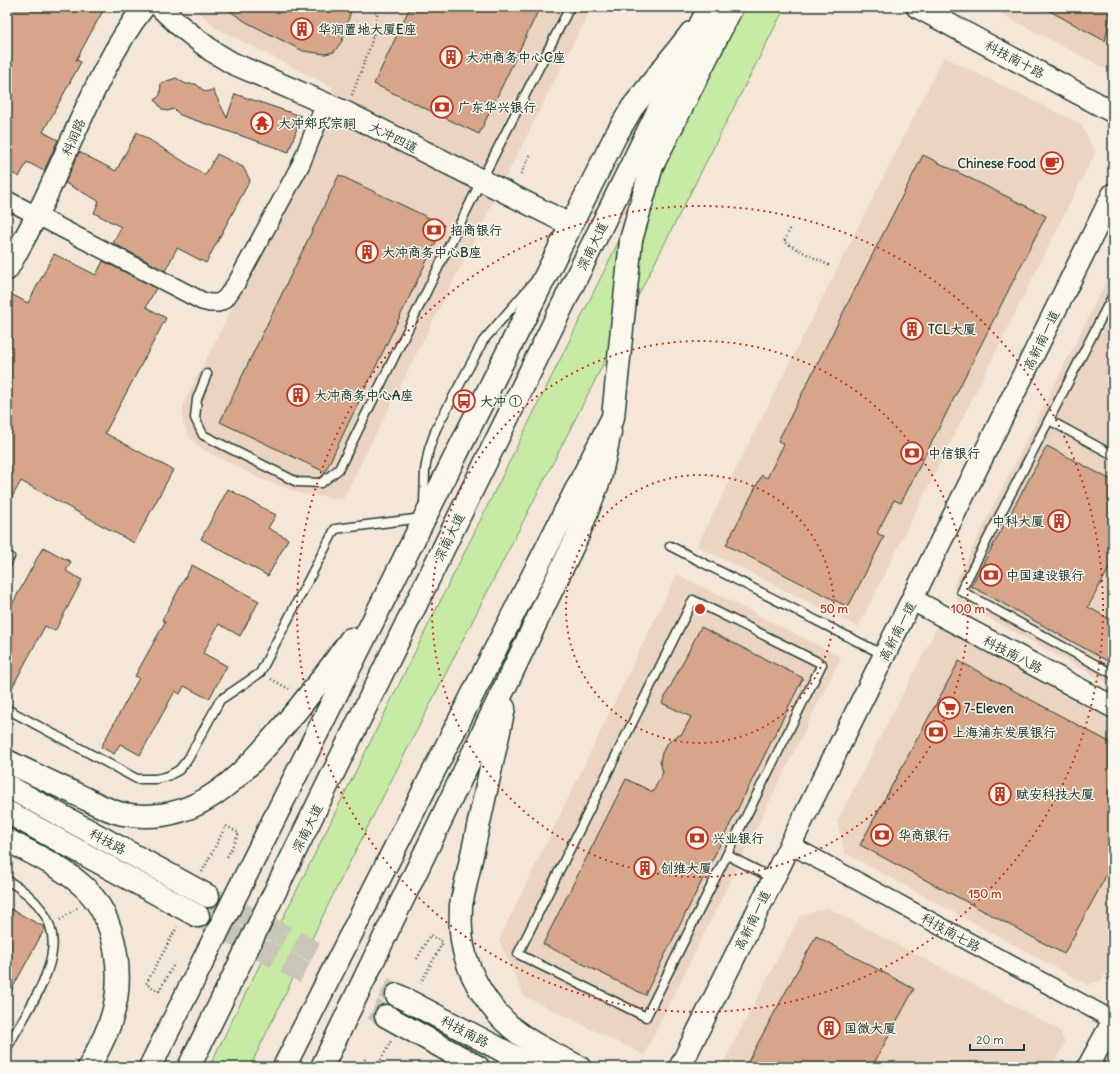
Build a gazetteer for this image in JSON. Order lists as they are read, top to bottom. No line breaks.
{"streets":{"main road":["深南大道","科技路","科技南路"],"street":["科技南十路","科润路","大冲四道","高新南一道","科技南八路","科技南七路"]},"crossings":[["高新南一道","科技南八路"],["高新南一道","科技南七路"]],"places":{"building":["华润置地大厦E座","大冲商务中心C座","大冲商务中心B座","TCL大厦","大冲商务中心A座","中科大厦","赋安科技大厦","创维大厦","国微大厦"],"bank":["广东华兴银行","招商银行","中信银行","中国建设银行","上海浦东发展银行","华商银行","兴业银行"],"temple":["大冲郑氏宗祠"],"cafe":["Chinese Food"],"bus stop":["大冲 ①"],"supermarket":["7-Eleven"]},"scale_bar":"20 m","rings":["50 m","100 m","150 m"]}
